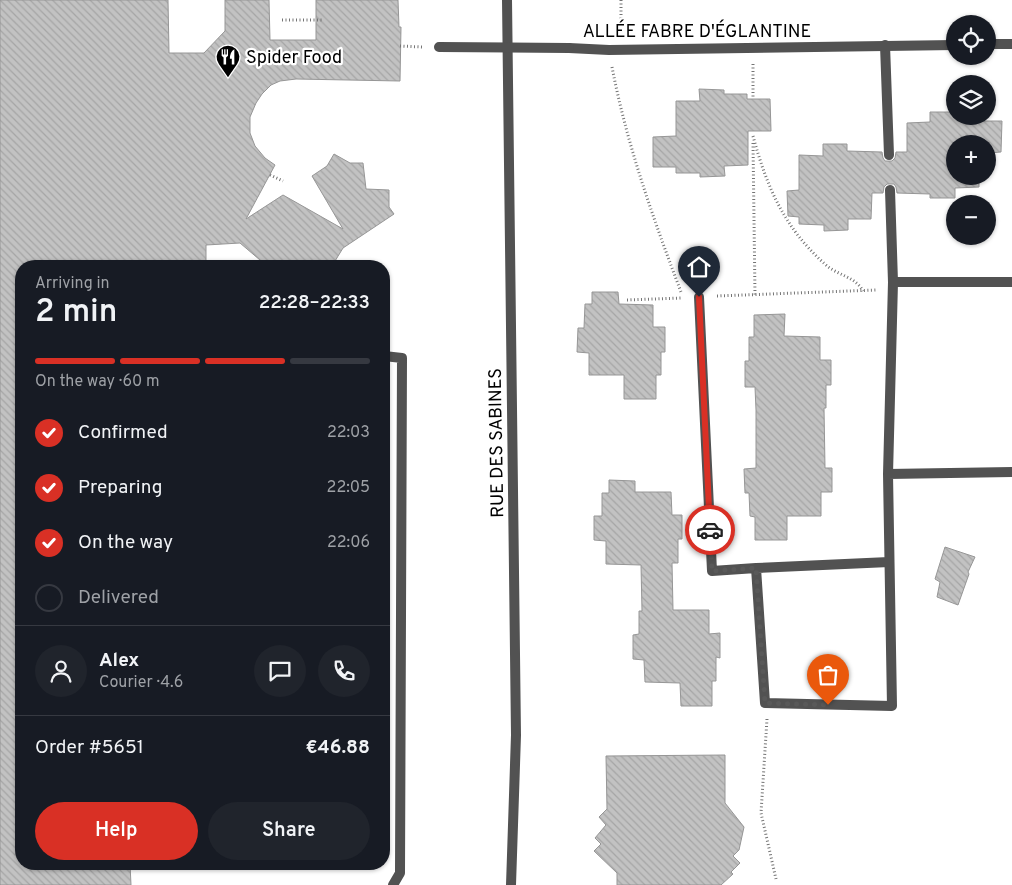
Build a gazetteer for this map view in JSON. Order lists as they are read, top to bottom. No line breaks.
{"streets":{"street":["ALLÉE FABRE D'ÉGLANTINE","RUE DES SABINES"]},"places":{"restaurant":["Spider Food"]},"page":{"map_buttons":["+","−"],"heading":["2 min","Arriving in","22:28–22:33"],"panel":["Alex","Courier · 4.6","Order #5651","€46.88"],"bar":"On the way · 60 m","list":[["Confirmed","22:03"],["Preparing","22:05"],["On the way","22:06"],"Delivered"],"buttons":["Help","Share"]}}
